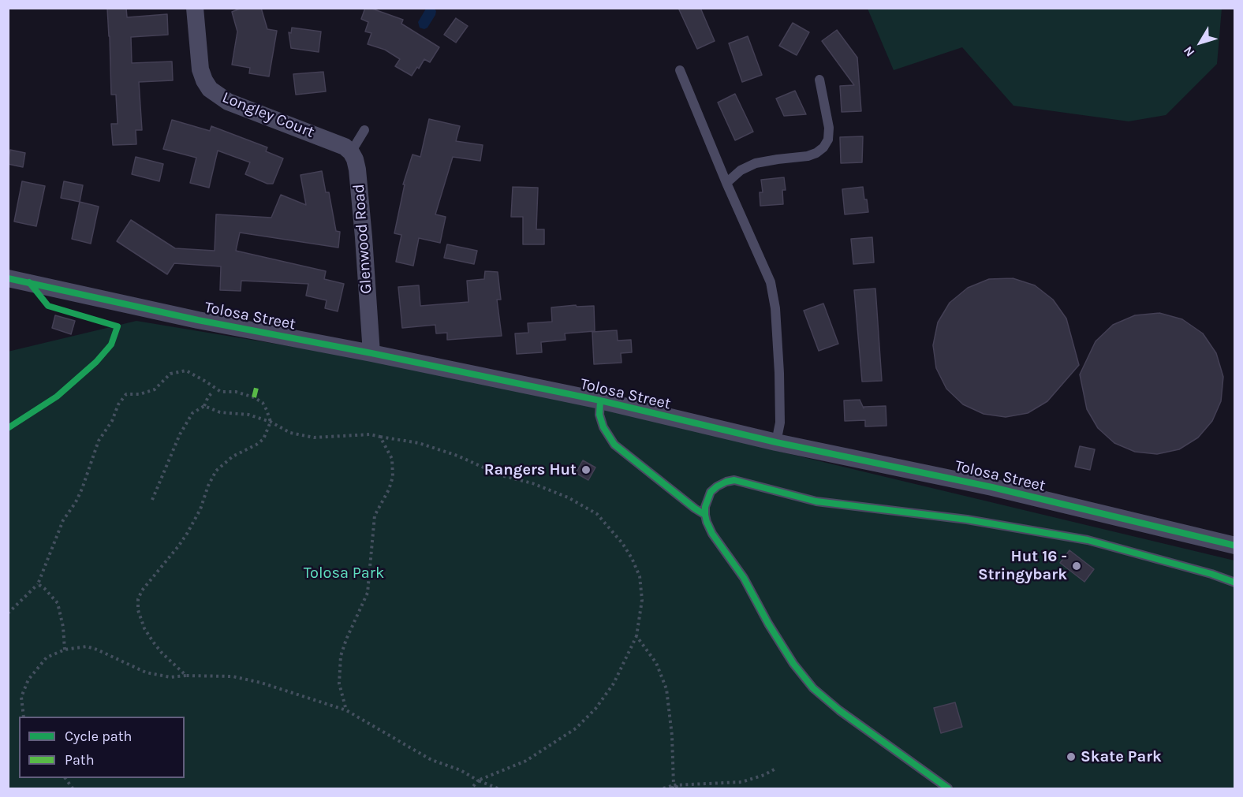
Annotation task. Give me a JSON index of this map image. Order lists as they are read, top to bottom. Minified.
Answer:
{"streets":{"street":["Longley Court","Glenwood Road","Tolosa Street"]},"crossings":[["Longley Court","Glenwood Road"],["Glenwood Road","Tolosa Street"]],"parks":["Tolosa Park"],"places":["Rangers Hut","Hut 16 - Stringybark","Skate Park"],"legend":["Cycle path","Path"],"north":"bottom left"}
